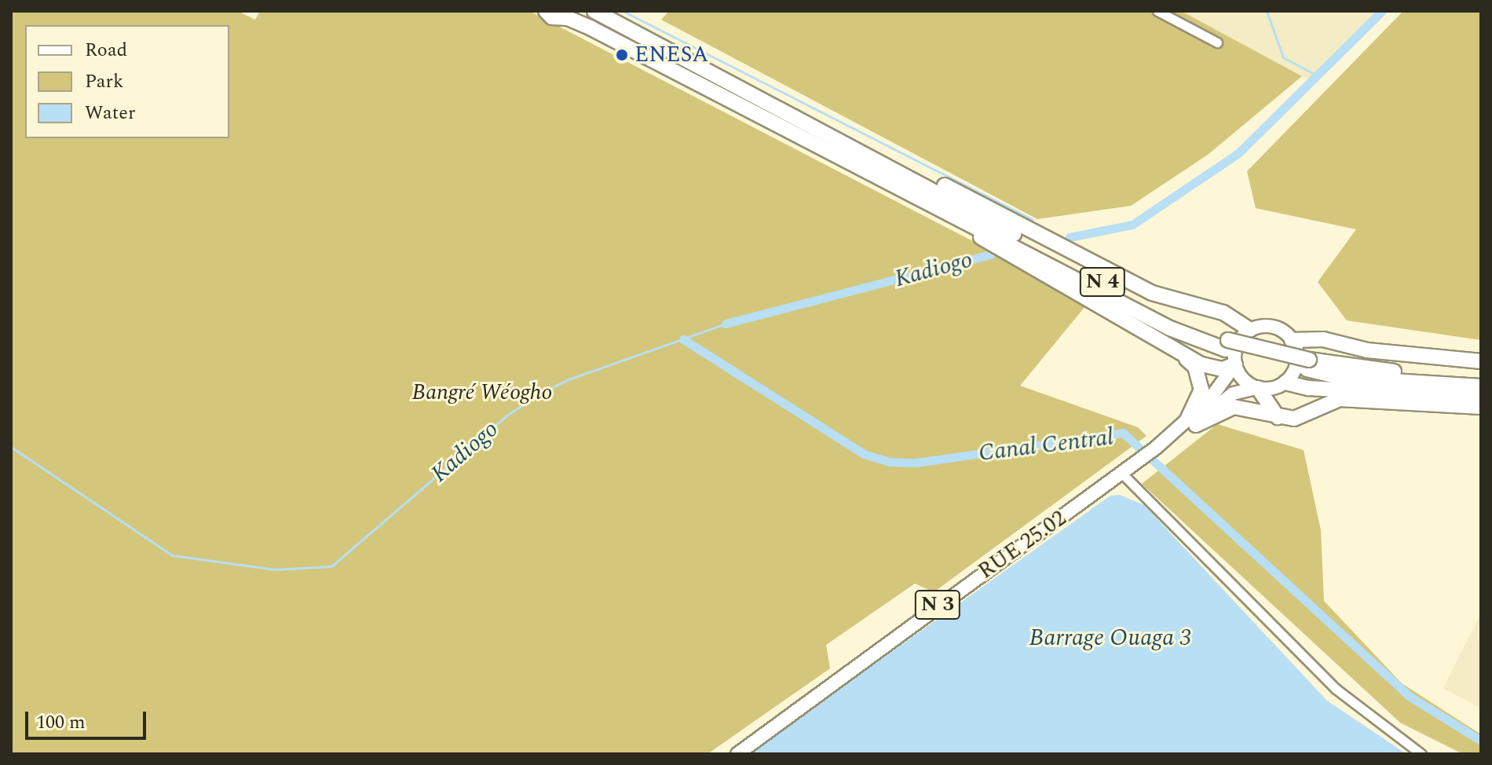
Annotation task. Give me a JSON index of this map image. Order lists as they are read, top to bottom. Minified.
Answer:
{"streets":{"highway":["N 4"],"main road":["RUE 25.02","N 3"]},"crossings":[["RUE 25.02","N 3"]],"water":["Kadiogo","Canal Central","Barrage Ouaga 3"],"parks":["Bangré Wéogho"],"places":["ENESA"],"legend":["Road","Park","Water"],"scale_bar":"100 m"}
